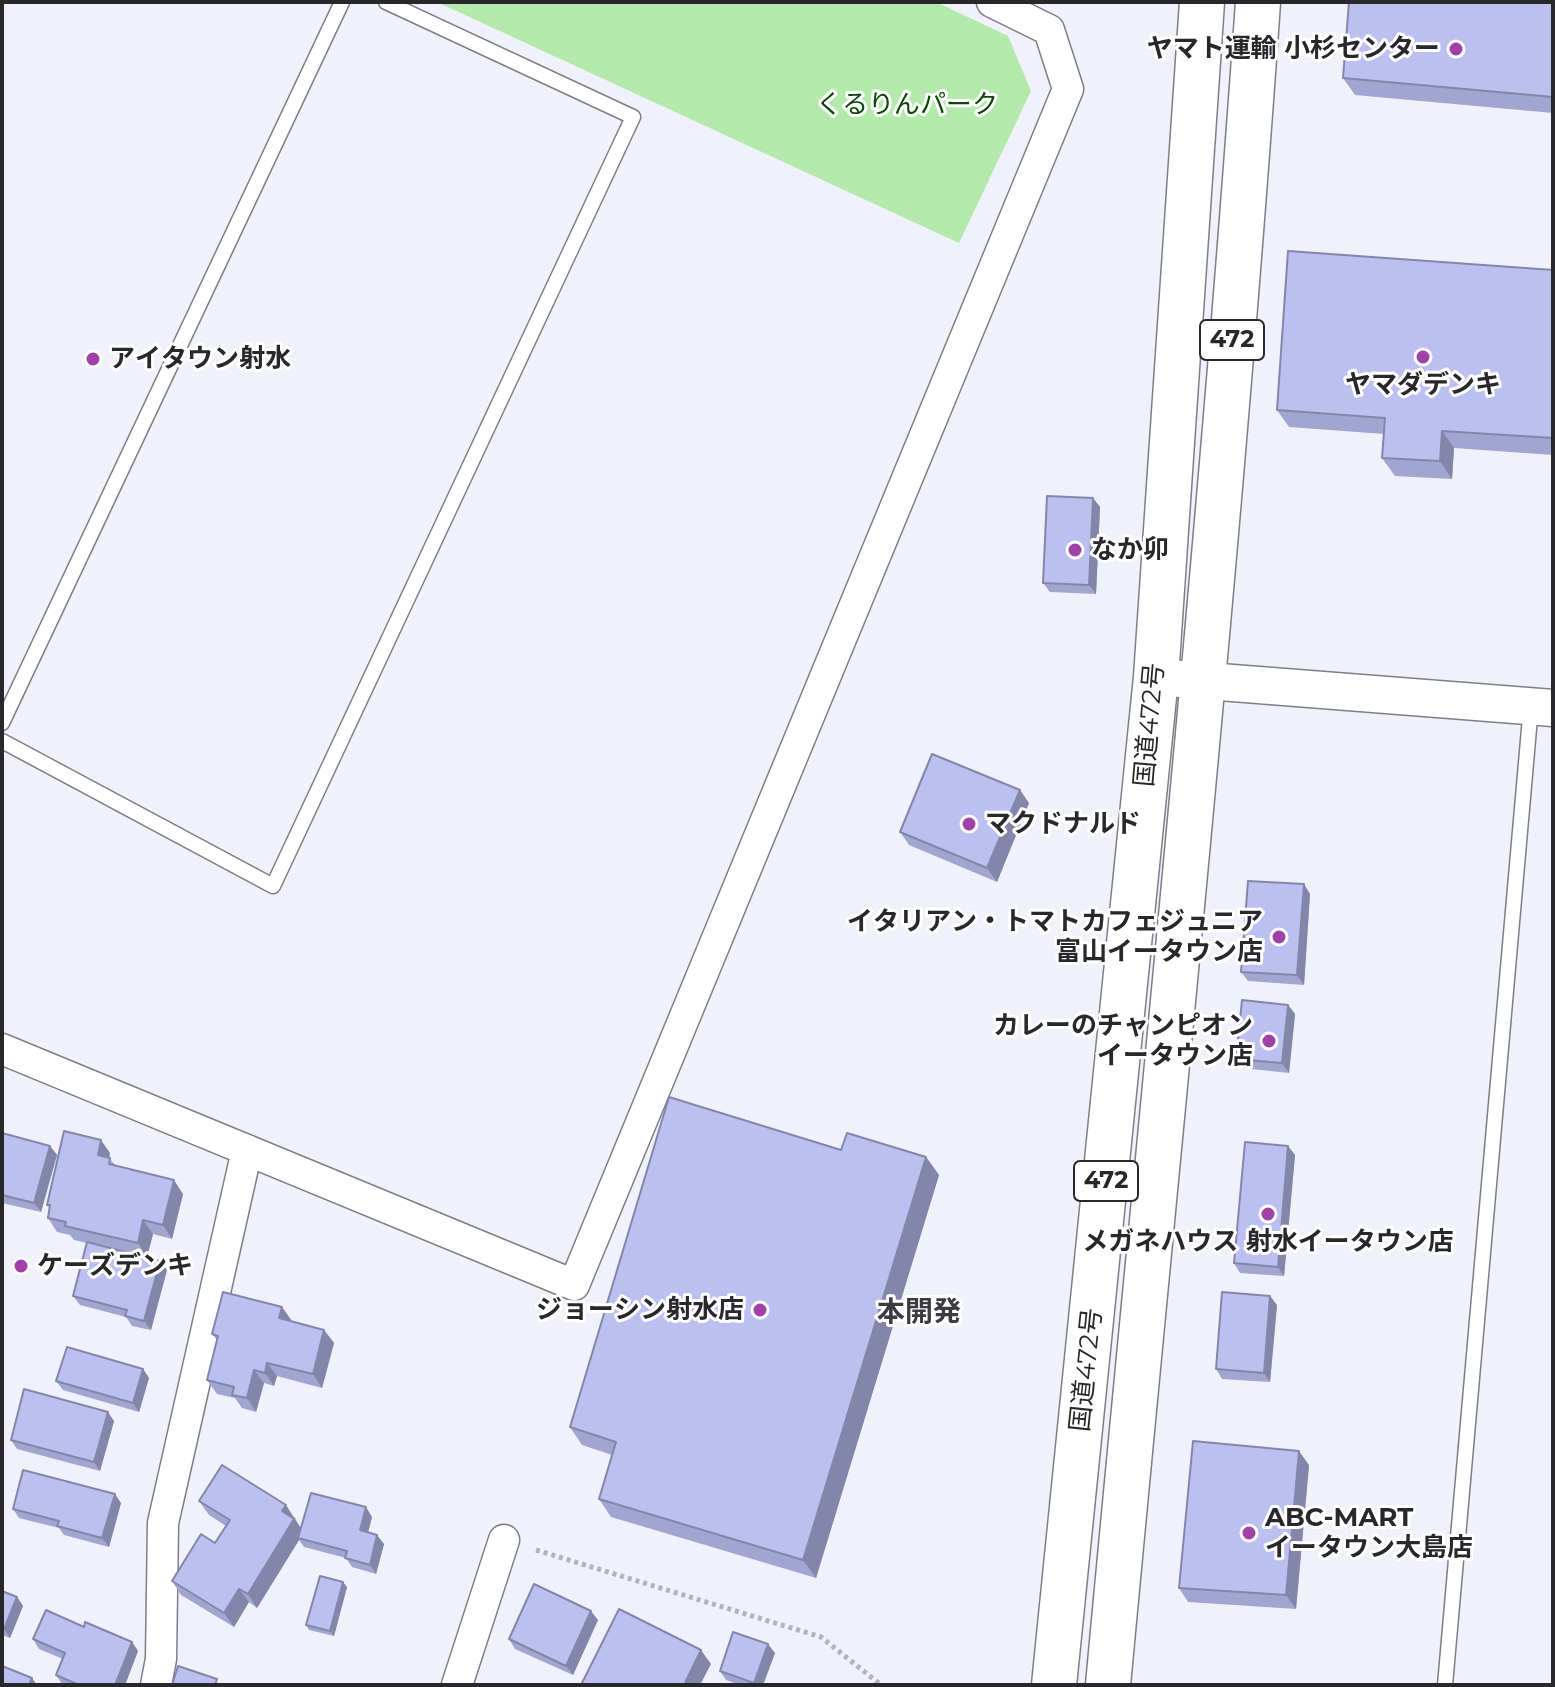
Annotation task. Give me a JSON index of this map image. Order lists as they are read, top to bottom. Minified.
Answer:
{"streets":{"highway":["472","国道472号"]},"districts":["本開発"],"parks":["くるりんパーク"],"places":["ヤマト運輸 小杉センター","ヤマダデンキ","アイタウン射水","なか卯","マクドナルド","イタリアン・トマトカフェジュニア 富山イータウン店","カレーのチャンピオン イータウン店","メガネハウス 射水イータウン店","ケーズデンキ","ジョーシン射水店","ABC-MART イータウン大島店"]}
